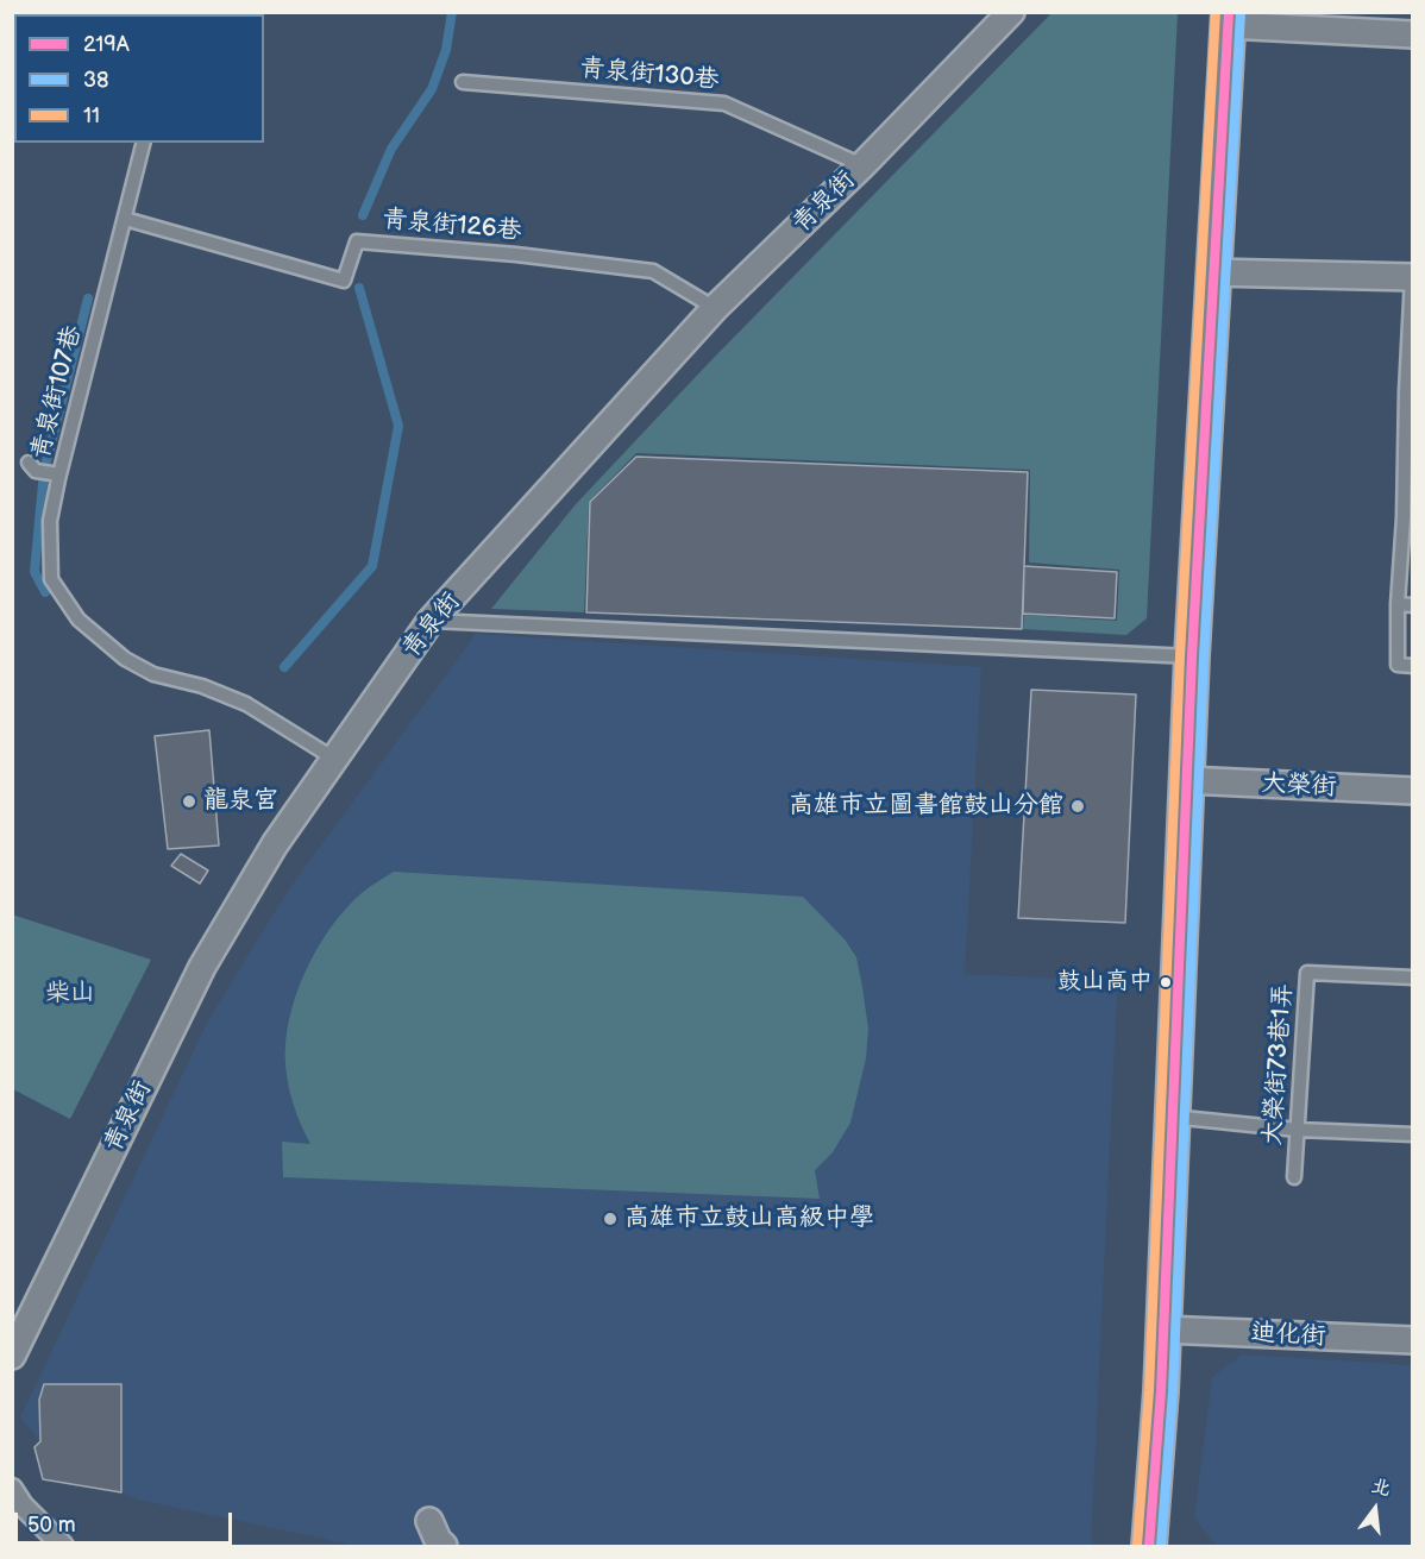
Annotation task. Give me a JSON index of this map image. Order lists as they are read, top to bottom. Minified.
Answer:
{"streets":{"street":["青泉街","大榮街","迪化街"],"lane":["青泉街130巷","青泉街126巷","青泉街107巷","大榮街73巷1弄"]},"crossings":[["青泉街130巷","青泉街"],["青泉街","青泉街126巷"],["青泉街","青泉街107巷"],["青泉街126巷","青泉街107巷"]],"parks":["柴山"],"places":["龍泉宮","高雄市立圖書館鼓山分館","鼓山高中","高雄市立鼓山高級中學"],"lines":["transit line 219A","transit line 11","transit line 38"],"legend":["219A","38","11"],"scale_bar":"50 m","north":"top"}
